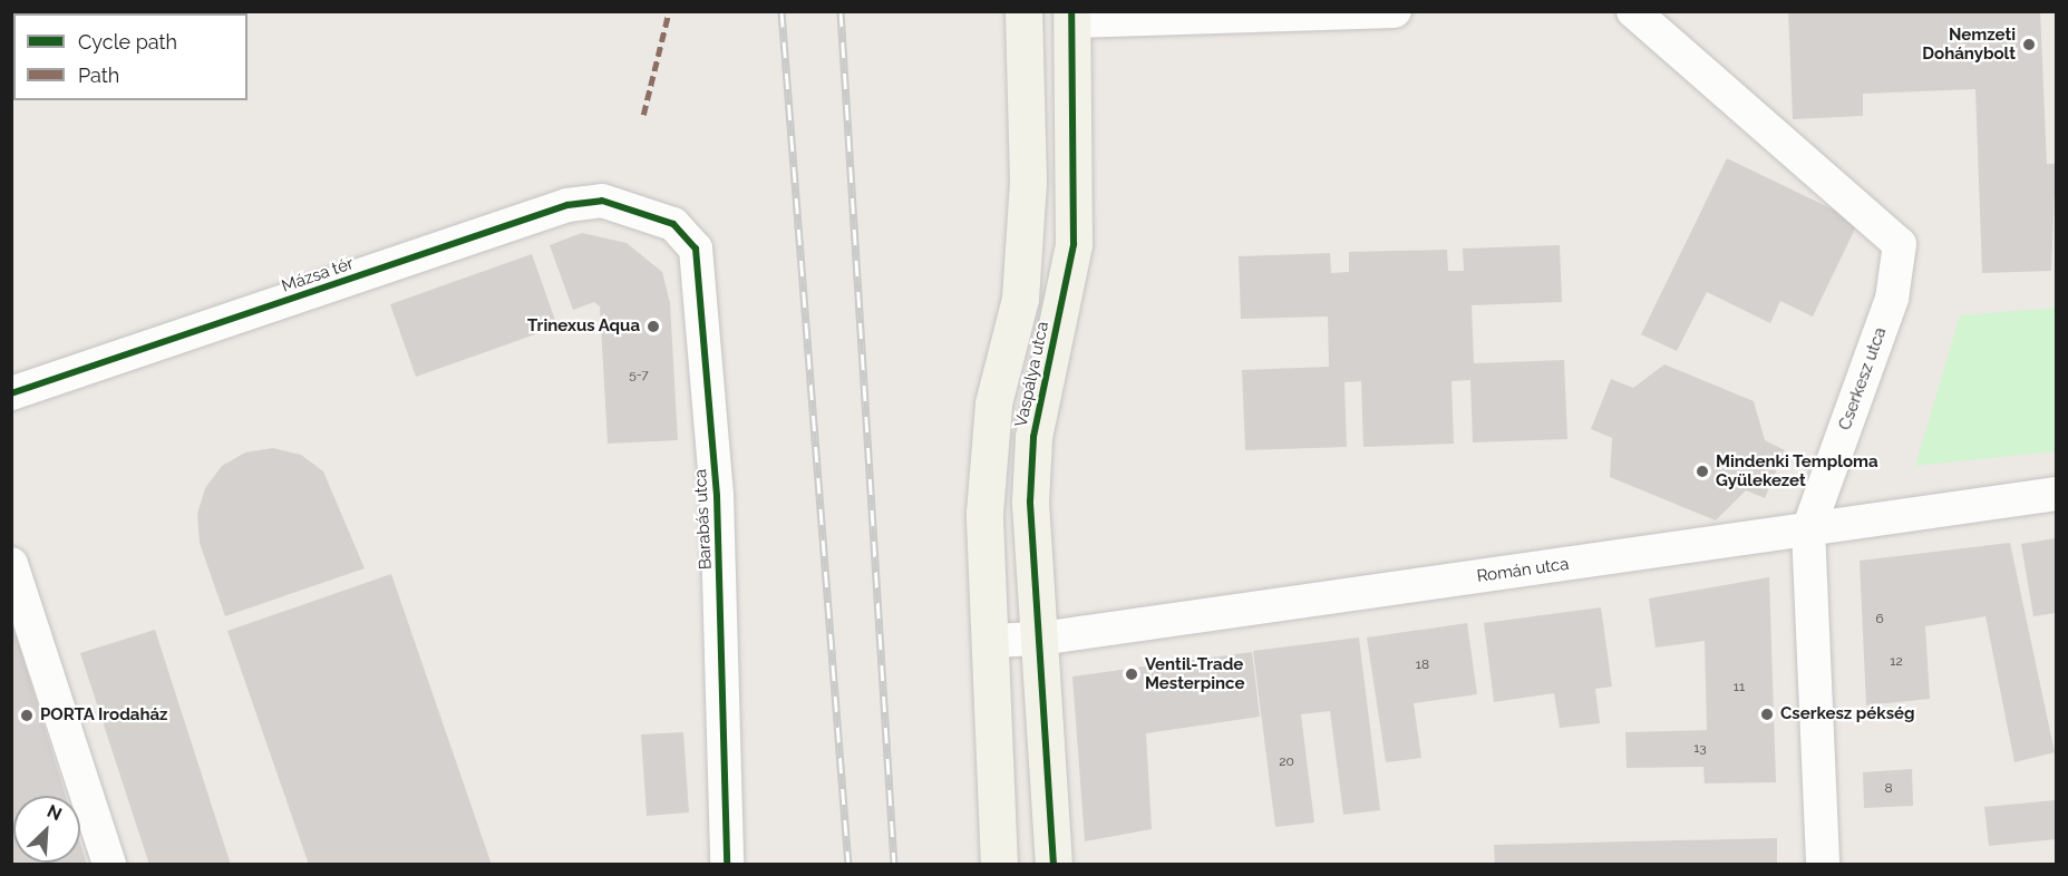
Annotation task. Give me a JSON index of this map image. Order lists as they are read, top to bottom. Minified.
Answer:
{"streets":{"main road":["Vaspálya utca"],"street":["Mázsa tér","Cserkesz utca","Barabás utca","Román utca"]},"crossings":[["Mázsa tér","Barabás utca"],["Vaspálya utca","Román utca"],["Cserkesz utca","Román utca"]],"places":["Nemzeti Dohánybolt","Trinexus Aqua","Mindenki Temploma Gyülekezet","Ventil-Trade Mesterpince","Cserkesz pékség","PORTA Irodaház"],"house_numbers":["5-7","6","12","18","11","13","20","8"],"legend":["Cycle path","Path"],"north":"top right"}
